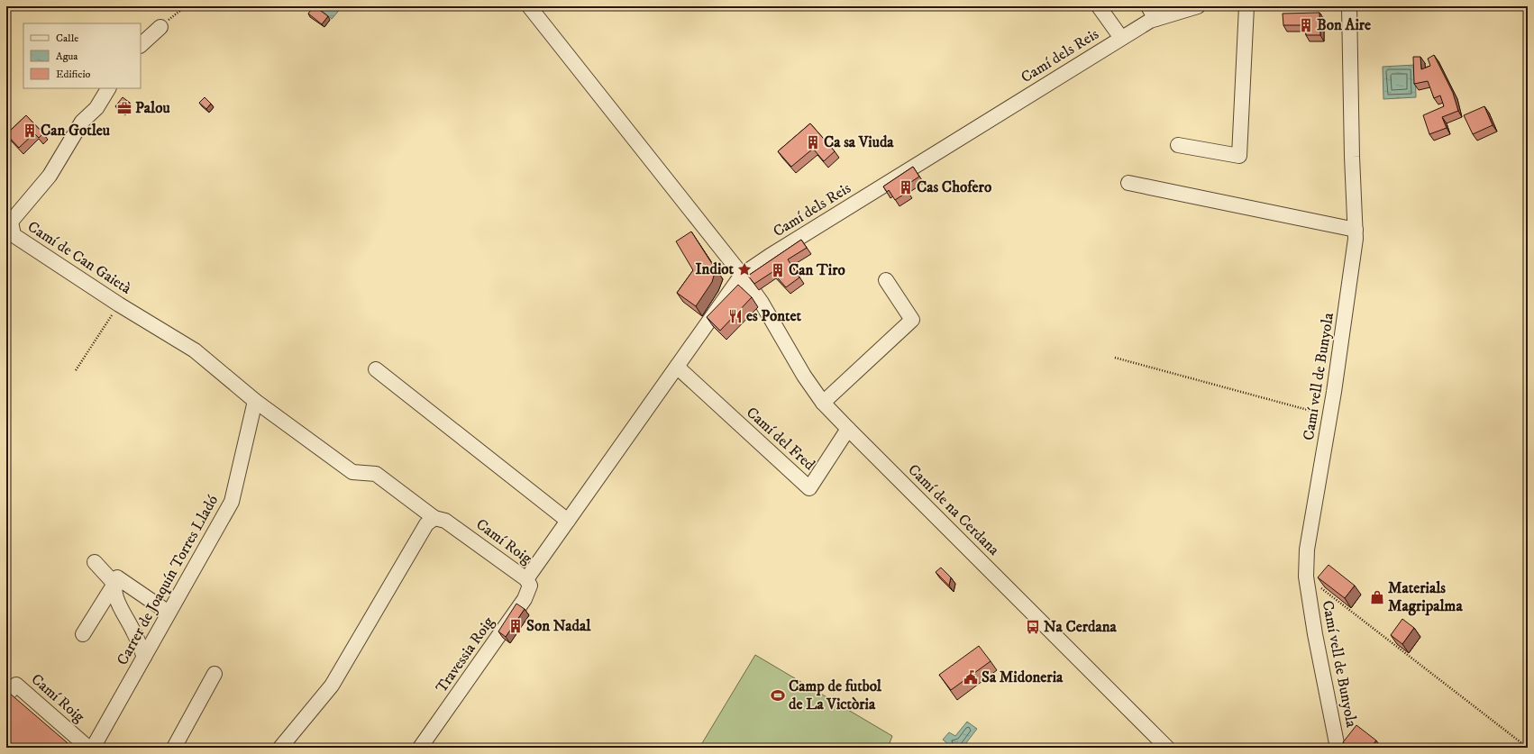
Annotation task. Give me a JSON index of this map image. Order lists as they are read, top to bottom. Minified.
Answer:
{"streets":{"street":["Camí dels Reis","Camí de Can Gaietà","Camí vell de Bunyola","Camí del Fred","Camí de na Cerdana","Camí Roig","Carrer de Joaquín Torres Lladó","Travessia Roig"]},"crossings":[["Camí dels Reis","Camí de na Cerdana"],["Camí dels Reis","Camí Roig"],["Camí de Can Gaietà","Camí Roig"],["Camí de Can Gaietà","Carrer de Joaquín Torres Lladó"],["Camí del Fred","Camí de na Cerdana"],["Camí del Fred","Camí Roig"],["Camí de na Cerdana","Camí Roig"],["Camí Roig","Travessia Roig"]],"places":{"building":["Bon Aire","Can Gotleu","Ca sa Viuda","Cas Chofero","Can Tiro","Son Nadal"],"office":["Palou"],"place":["Indiot"],"restaurant":["es Pontet"],"shop":["Materials Magripalma"],"bus stop":["Na Cerdana"],"public building":["Sa Midoneria"],"sports":["Camp de futbol de La Victòria"]},"legend":["Calle","Agua","Edificio"]}
